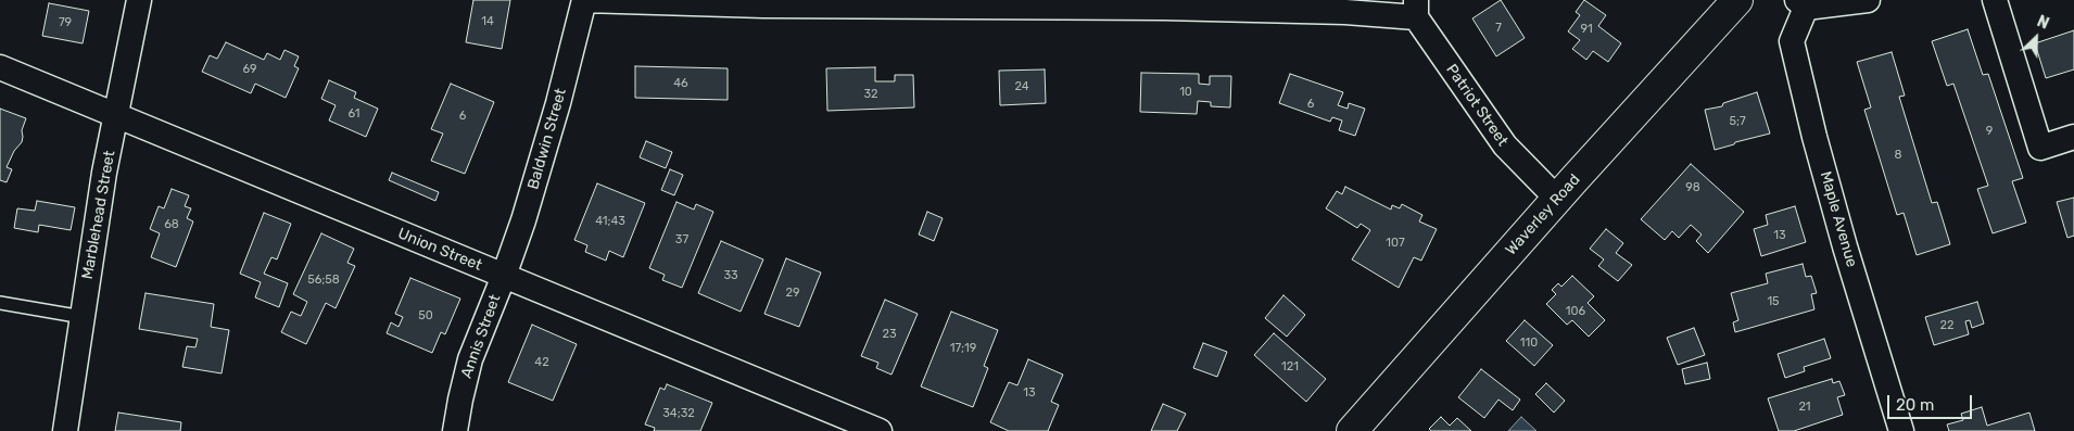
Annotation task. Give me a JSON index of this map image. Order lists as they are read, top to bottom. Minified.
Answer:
{"streets":{"street":["Patriot Street","Baldwin Street","Marblehead Street","Waverley Road","Maple Avenue","Union Street","Annis Street"]},"crossings":[["Patriot Street","Waverley Road"],["Baldwin Street","Union Street"],["Baldwin Street","Annis Street"],["Marblehead Street","Union Street"],["Union Street","Annis Street"]],"house_numbers":["14","79","7","91","69","46","24","10","32","6","61","6","5;7","9","8","98","41;43","68","13","37","107","33","56;58","29","15","106","50","22","23","110","17;19","42","121","13","21","34;32"],"scale_bar":"20 m","north":"top right"}
